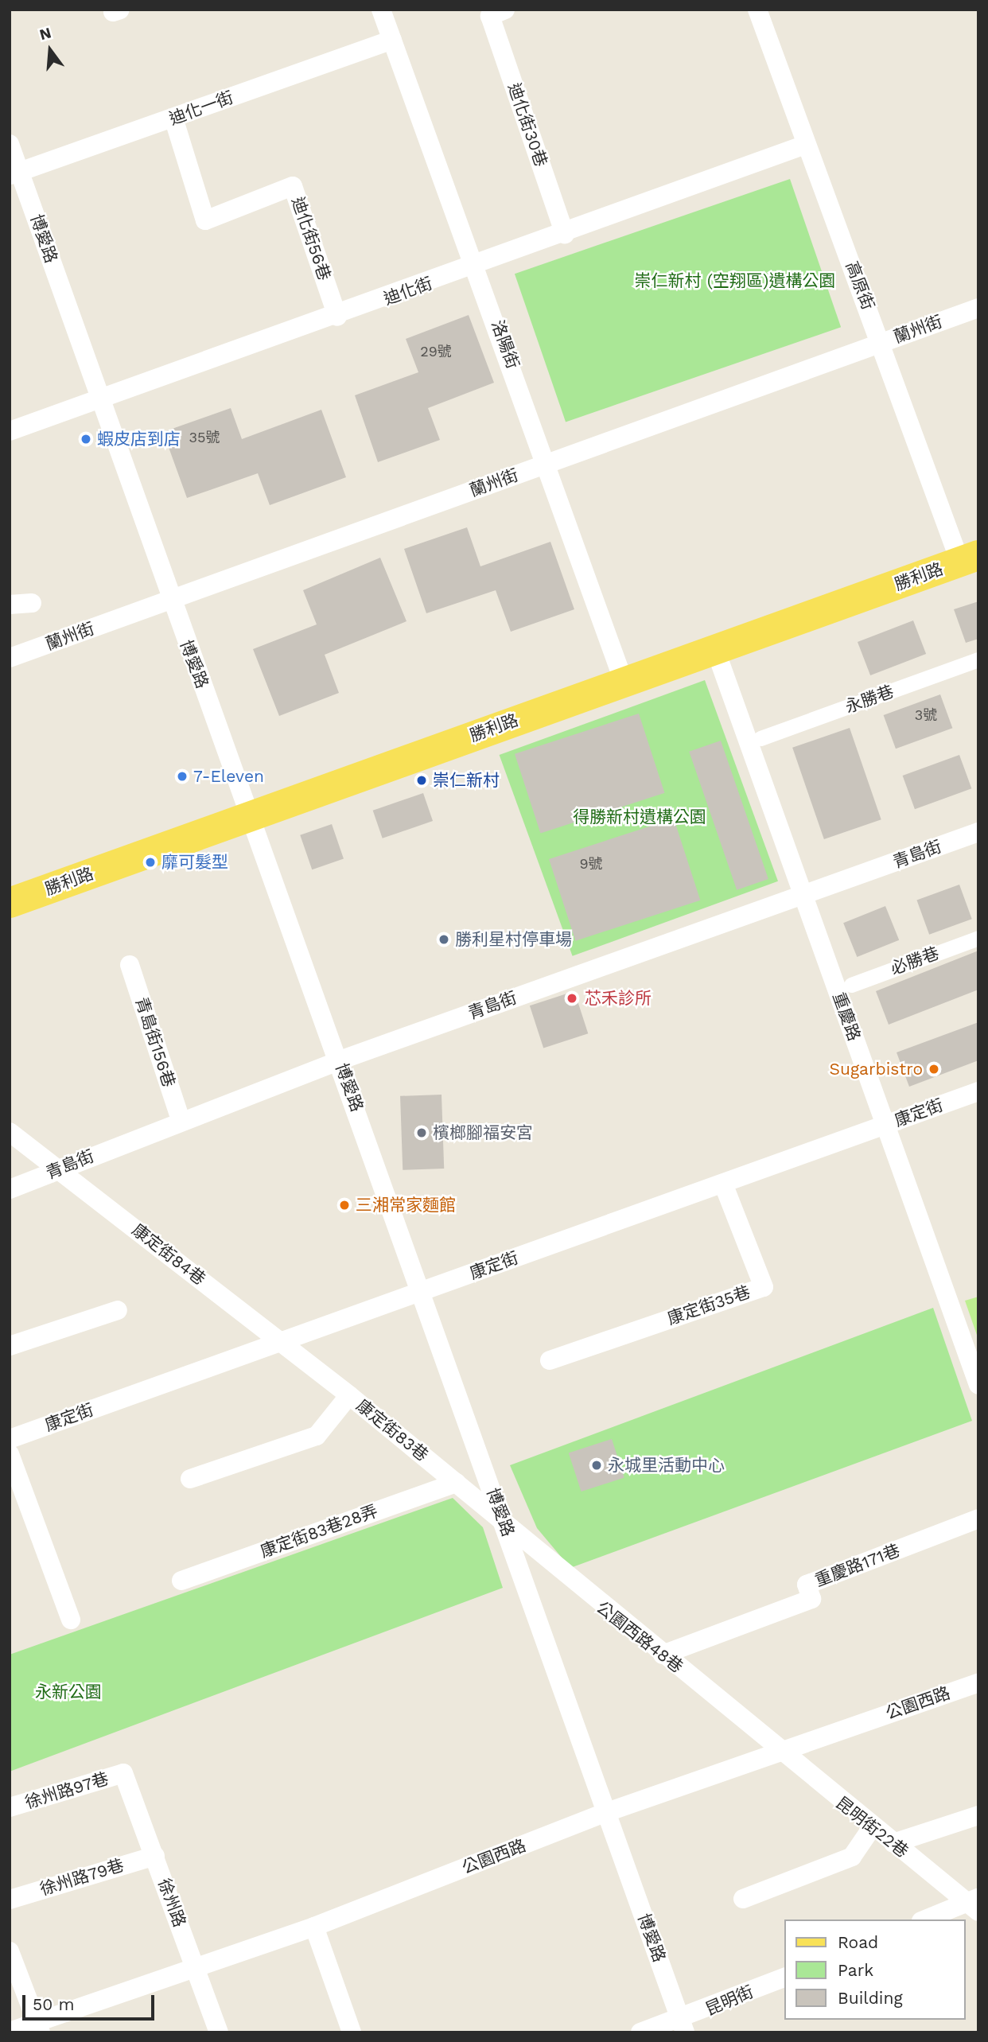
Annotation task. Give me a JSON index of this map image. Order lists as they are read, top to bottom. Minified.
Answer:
{"streets":{"main road":["勝利路"],"street":["迪化一街","迪化街30巷","博愛路","迪化街56巷","高原街","迪化街","蘭州街","洛陽街","永勝巷","青島街","必勝巷","重慶路","青島街156巷","康定街","康定街84巷","康定街35巷","康定街83巷","康定街83巷28弄","重慶路171巷","公園西路48巷","公園西路","徐州路97巷","昆明街22巷","徐州路79巷","徐州路","昆明街"]},"crossings":[["迪化一街","博愛路"],["迪化一街","迪化街56巷"],["迪化一街","洛陽街"],["迪化街30巷","迪化街"],["博愛路","迪化街"],["博愛路","蘭州街"],["博愛路","勝利路"],["博愛路","青島街"],["博愛路","康定街"],["博愛路","康定街83巷"],["博愛路","公園西路48巷"],["博愛路","公園西路"],["博愛路","昆明街"],["迪化街56巷","迪化街"],["高原街","迪化街"],["高原街","蘭州街"],["高原街","勝利路"],["迪化街","洛陽街"],["蘭州街","洛陽街"],["洛陽街","勝利路"],["勝利路","重慶路"],["青島街","重慶路"],["青島街","青島街156巷"],["青島街","康定街84巷"],["重慶路","康定街"],["康定街","康定街84巷"],["康定街","康定街35巷"],["康定街","康定街83巷"],["康定街84巷","康定街83巷"],["康定街83巷","康定街83巷28弄"],["康定街83巷","公園西路48巷"],["重慶路171巷","公園西路48巷"],["公園西路48巷","公園西路"],["公園西路48巷","昆明街22巷"],["公園西路","昆明街22巷"],["公園西路","徐州路"],["徐州路97巷","徐州路"],["徐州路79巷","徐州路"]],"parks":["崇仁新村 (空翔區)遺構公園","得勝新村遺構公園","永新公園"],"places":["蝦皮店到店","7-Eleven","崇仁新村","靡可髮型","勝利星村停車場","芯禾診所","Sugarbistro","檳榔腳福安宮","三湘常家麵館","永城里活動中心"],"house_numbers":["29號","35號","3號","9號"],"legend":["Road","Park","Building"],"scale_bar":"50 m","north":"top"}
